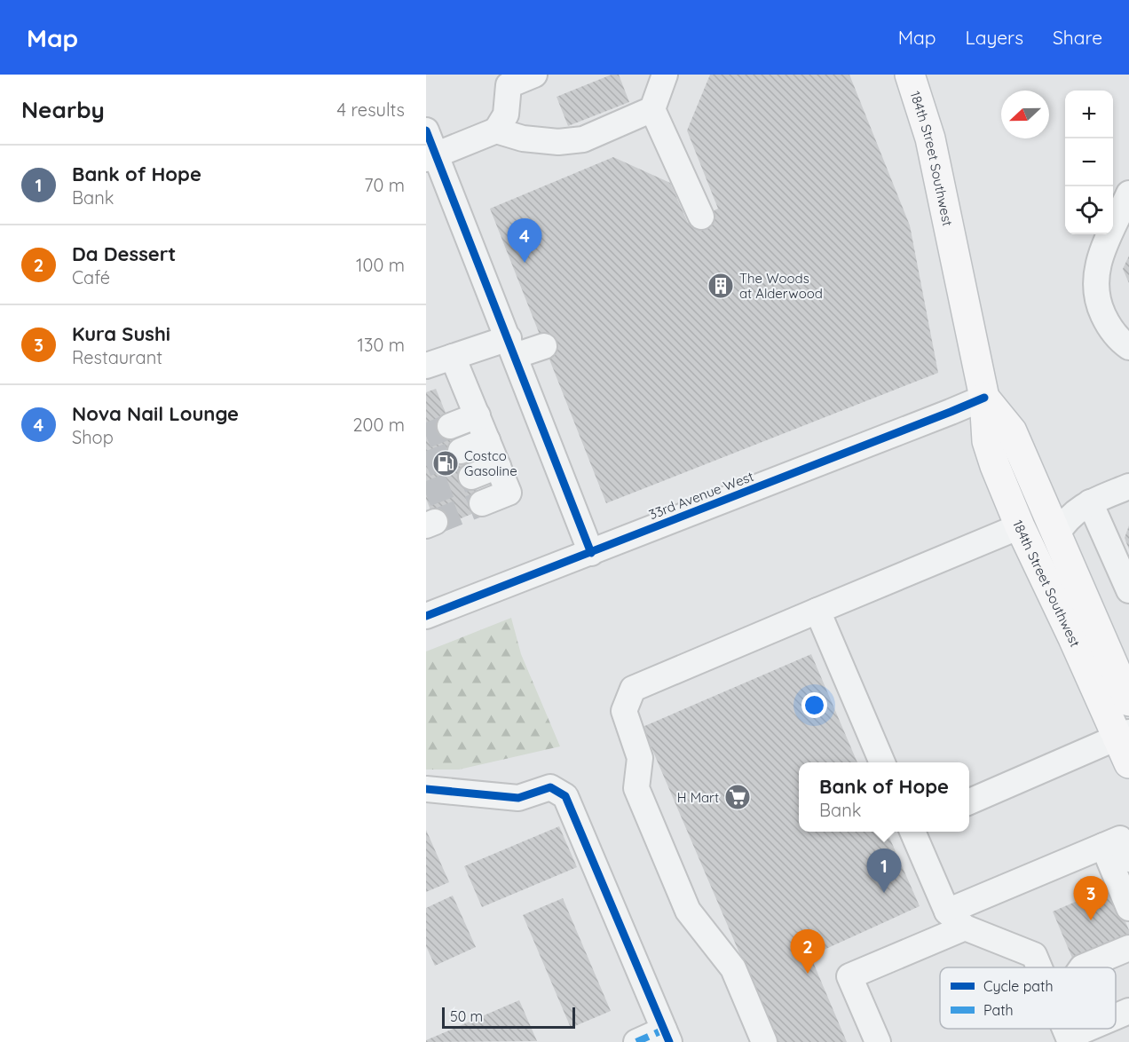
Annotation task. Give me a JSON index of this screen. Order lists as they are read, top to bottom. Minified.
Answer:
{"streets":{"main road":["184th Street Southwest"],"street":["33rd Avenue West"]},"crossings":[["184th Street Southwest","33rd Avenue West"]],"places":{"building":["The Woods at Alderwood"],"fuel station":["Costco Gasoline"],"supermarket":["H Mart"]},"legend":["Cycle path","Path"],"scale_bar":"50 m","north":"left","page":{"header":"Map","nav":["Map","Layers","Share"],"heading":["Nearby","4 results"],"map_buttons":["+","−"],"list":[{"mark":"1","name":"Bank of Hope","note":"Bank","value":"70 m"},{"mark":"2","name":"Da Dessert","note":"Café","value":"100 m"},{"mark":"3","name":"Kura Sushi","note":"Restaurant","value":"130 m"},{"mark":"4","name":"Nova Nail Lounge","note":"Shop","value":"200 m"}],"pins":["4","1","3","2"],"popup":["Bank of Hope","Bank"],"scale":"50 m"}}
